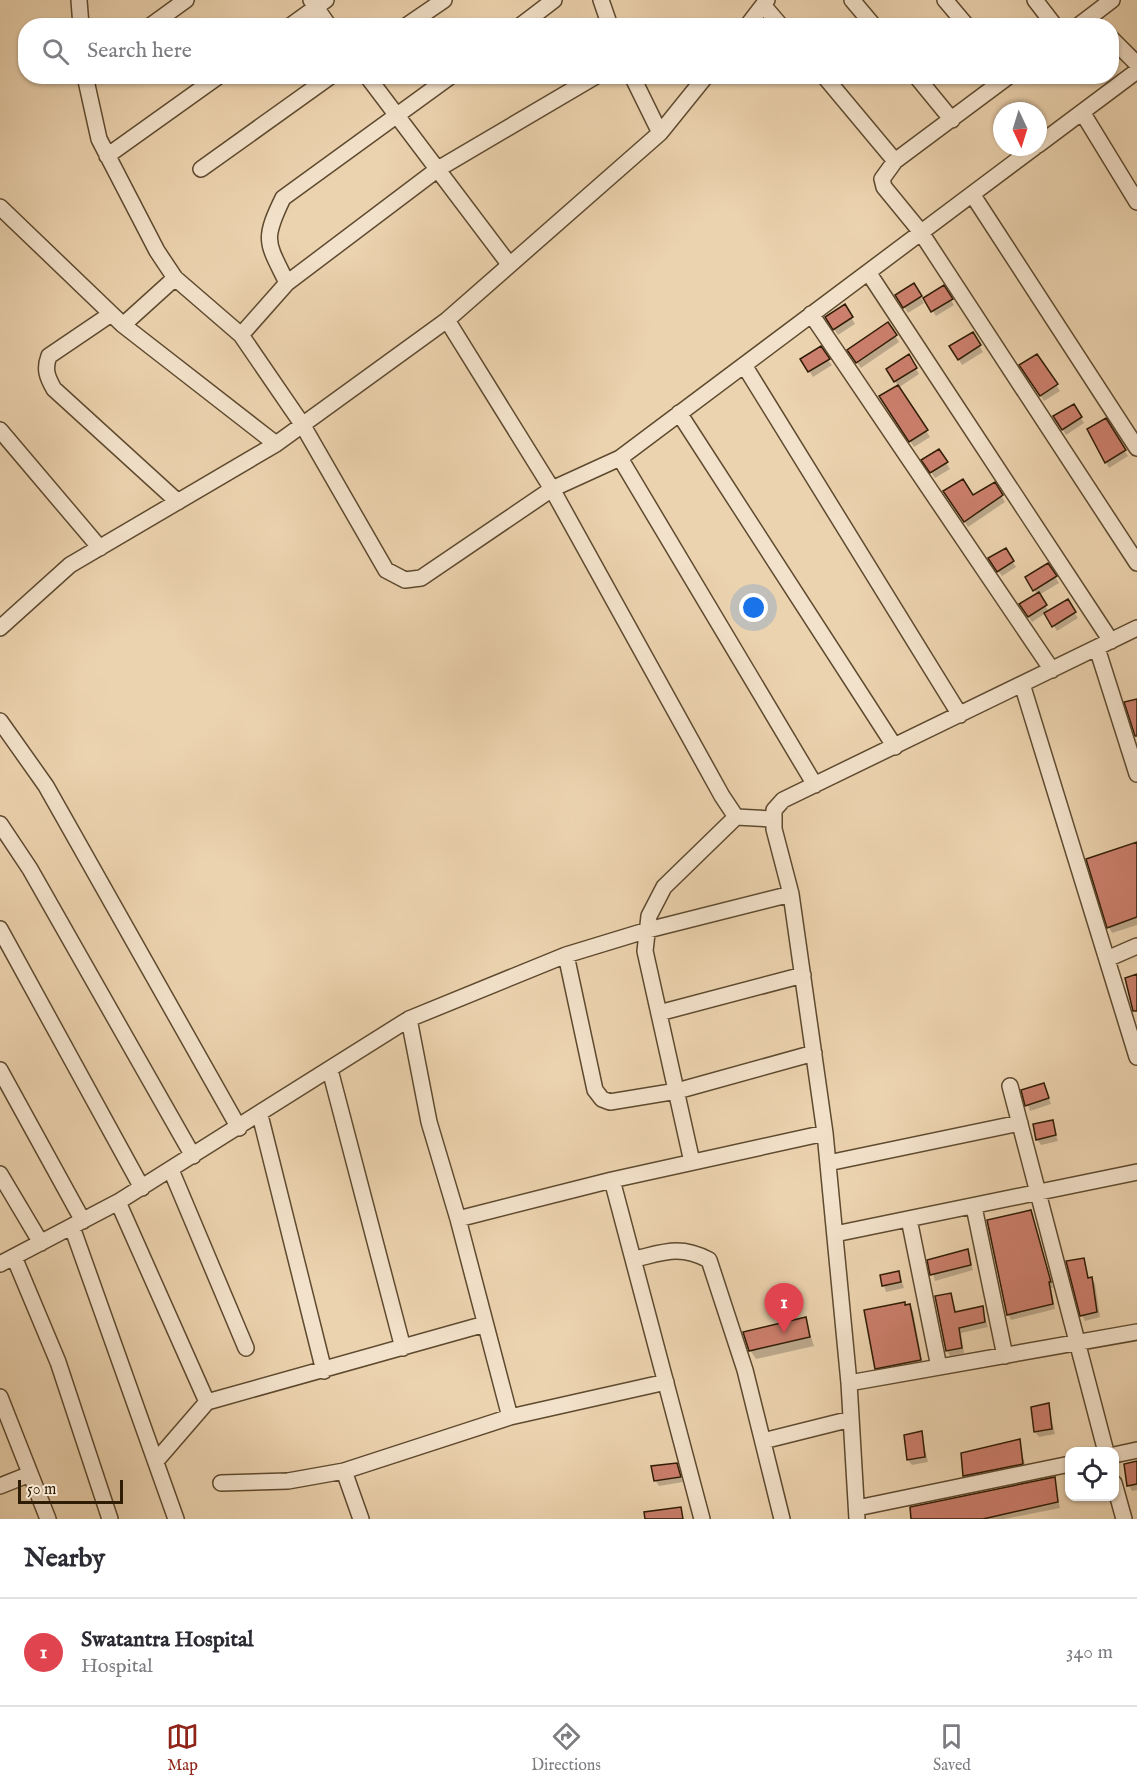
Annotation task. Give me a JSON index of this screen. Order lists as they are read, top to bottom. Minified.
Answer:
{"scale_bar":"50 m","north":"bottom","page":{"search":"Search here","pins":"1","scale":"50 m","heading":"Nearby","list":[{"mark":"1","name":"Swatantra Hospital","note":"Hospital","value":"340 m"}],"nav":["Map","Directions","Saved"]}}
